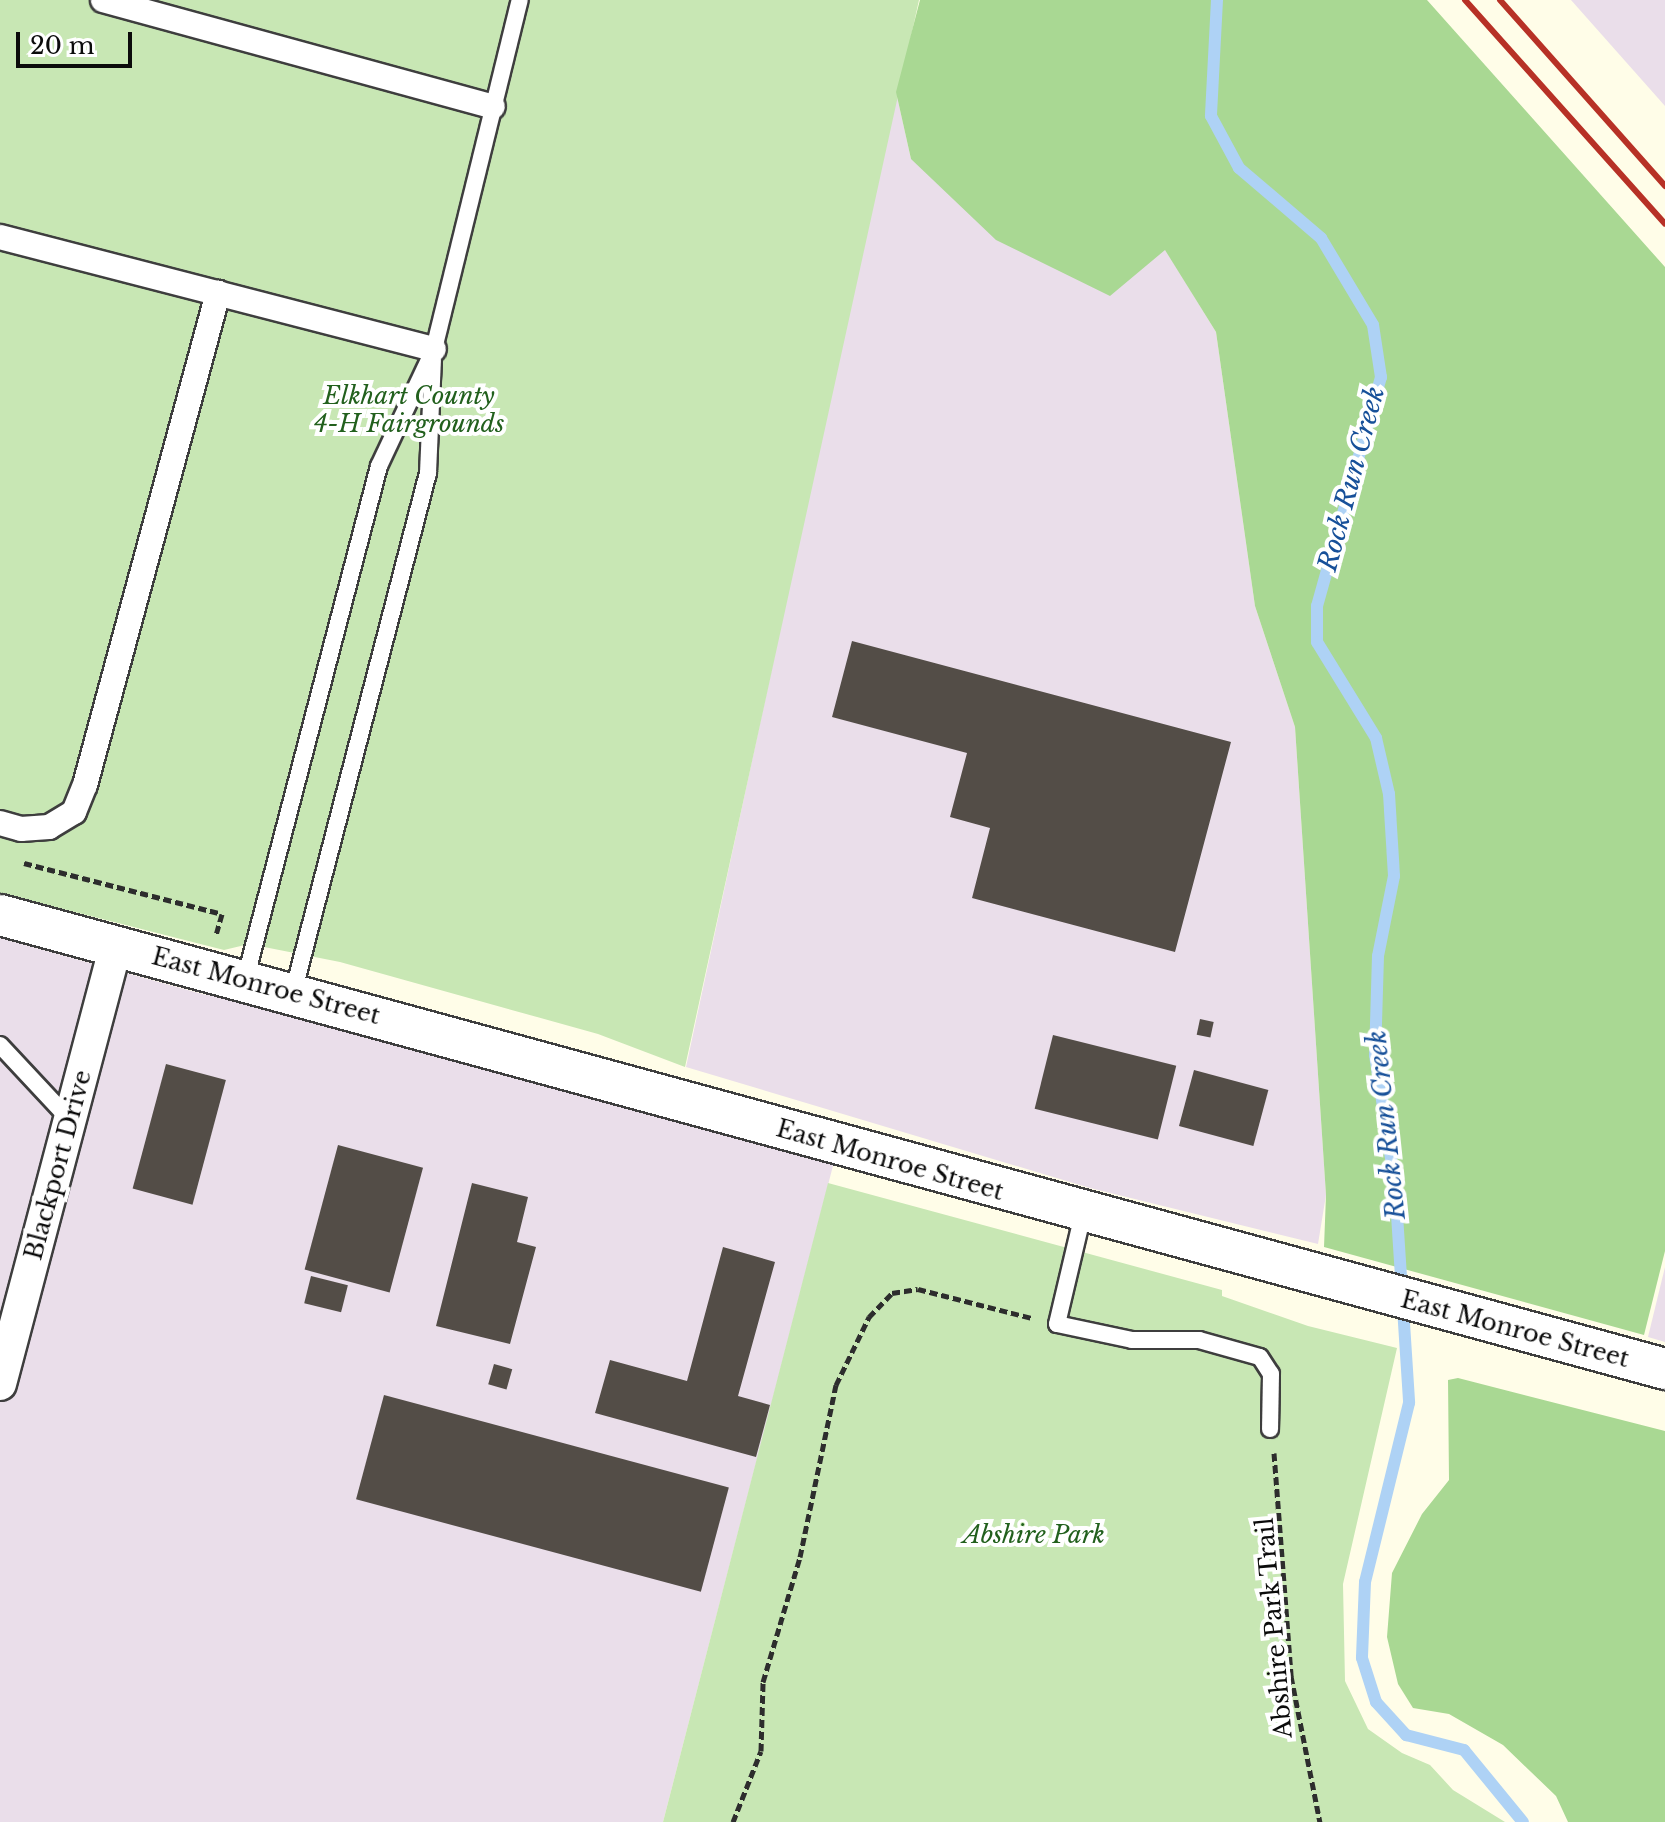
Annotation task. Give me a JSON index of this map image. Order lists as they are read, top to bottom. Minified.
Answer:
{"streets":{"street":["East Monroe Street","Blackport Drive"],"path":["Abshire Park Trail"]},"crossings":[["East Monroe Street","Blackport Drive"]],"water":["Rock Run Creek"],"parks":["Elkhart County 4-H Fairgrounds","Abshire Park"],"scale_bar":"20 m"}
